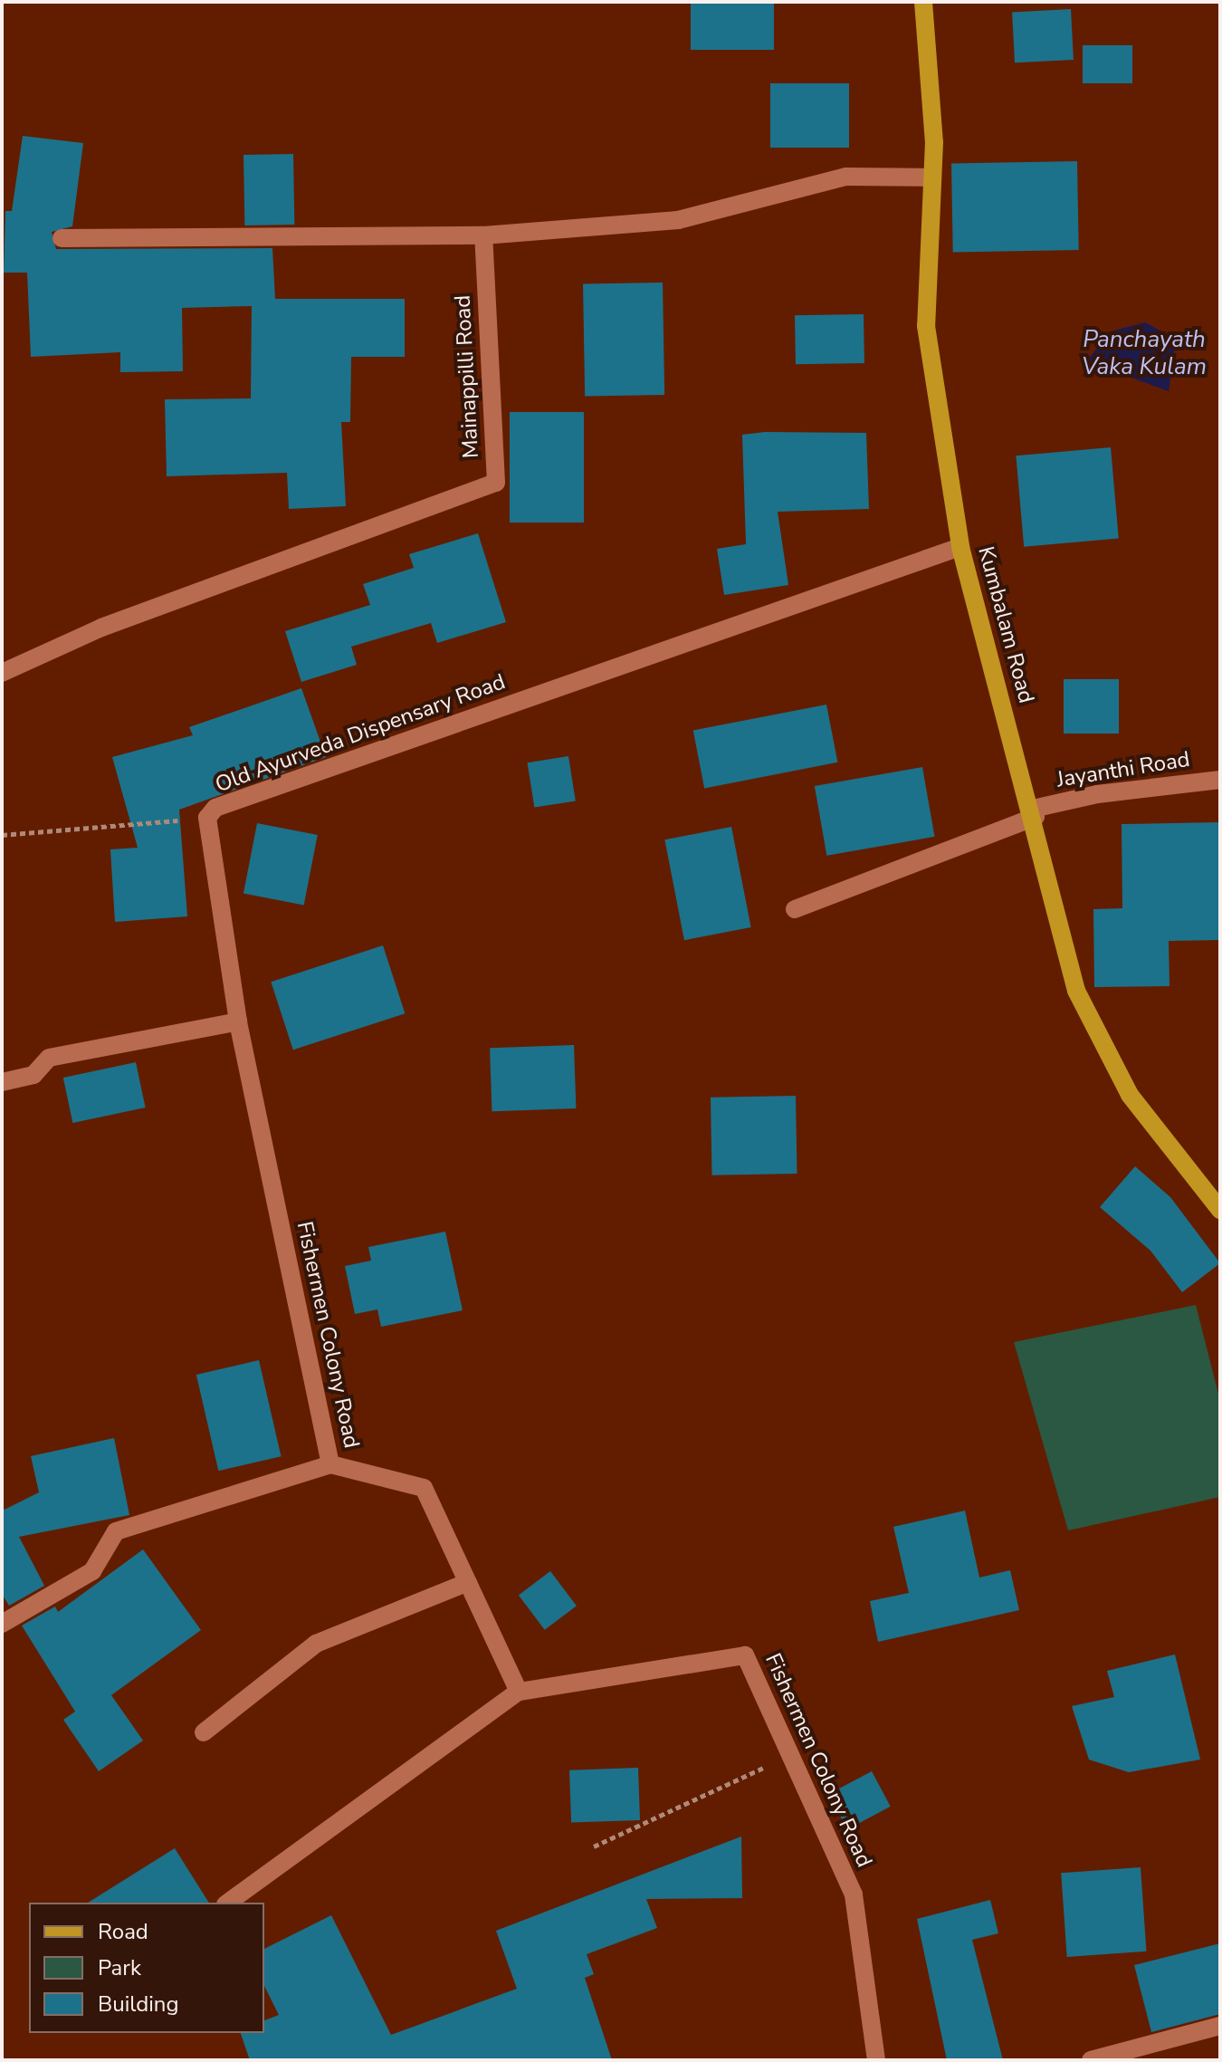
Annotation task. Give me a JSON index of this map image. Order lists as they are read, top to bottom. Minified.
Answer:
{"streets":{"main road":["Kumbalam Road"],"street":["Mainappilli Road","Old Ayurveda Dispensary Road","Jayanthi Road","Fishermen Colony Road"]},"crossings":[["Kumbalam Road","Old Ayurveda Dispensary Road"],["Kumbalam Road","Jayanthi Road"],["Old Ayurveda Dispensary Road","Fishermen Colony Road"]],"water":["Panchayath Vaka Kulam"],"legend":["Road","Park","Building"]}
